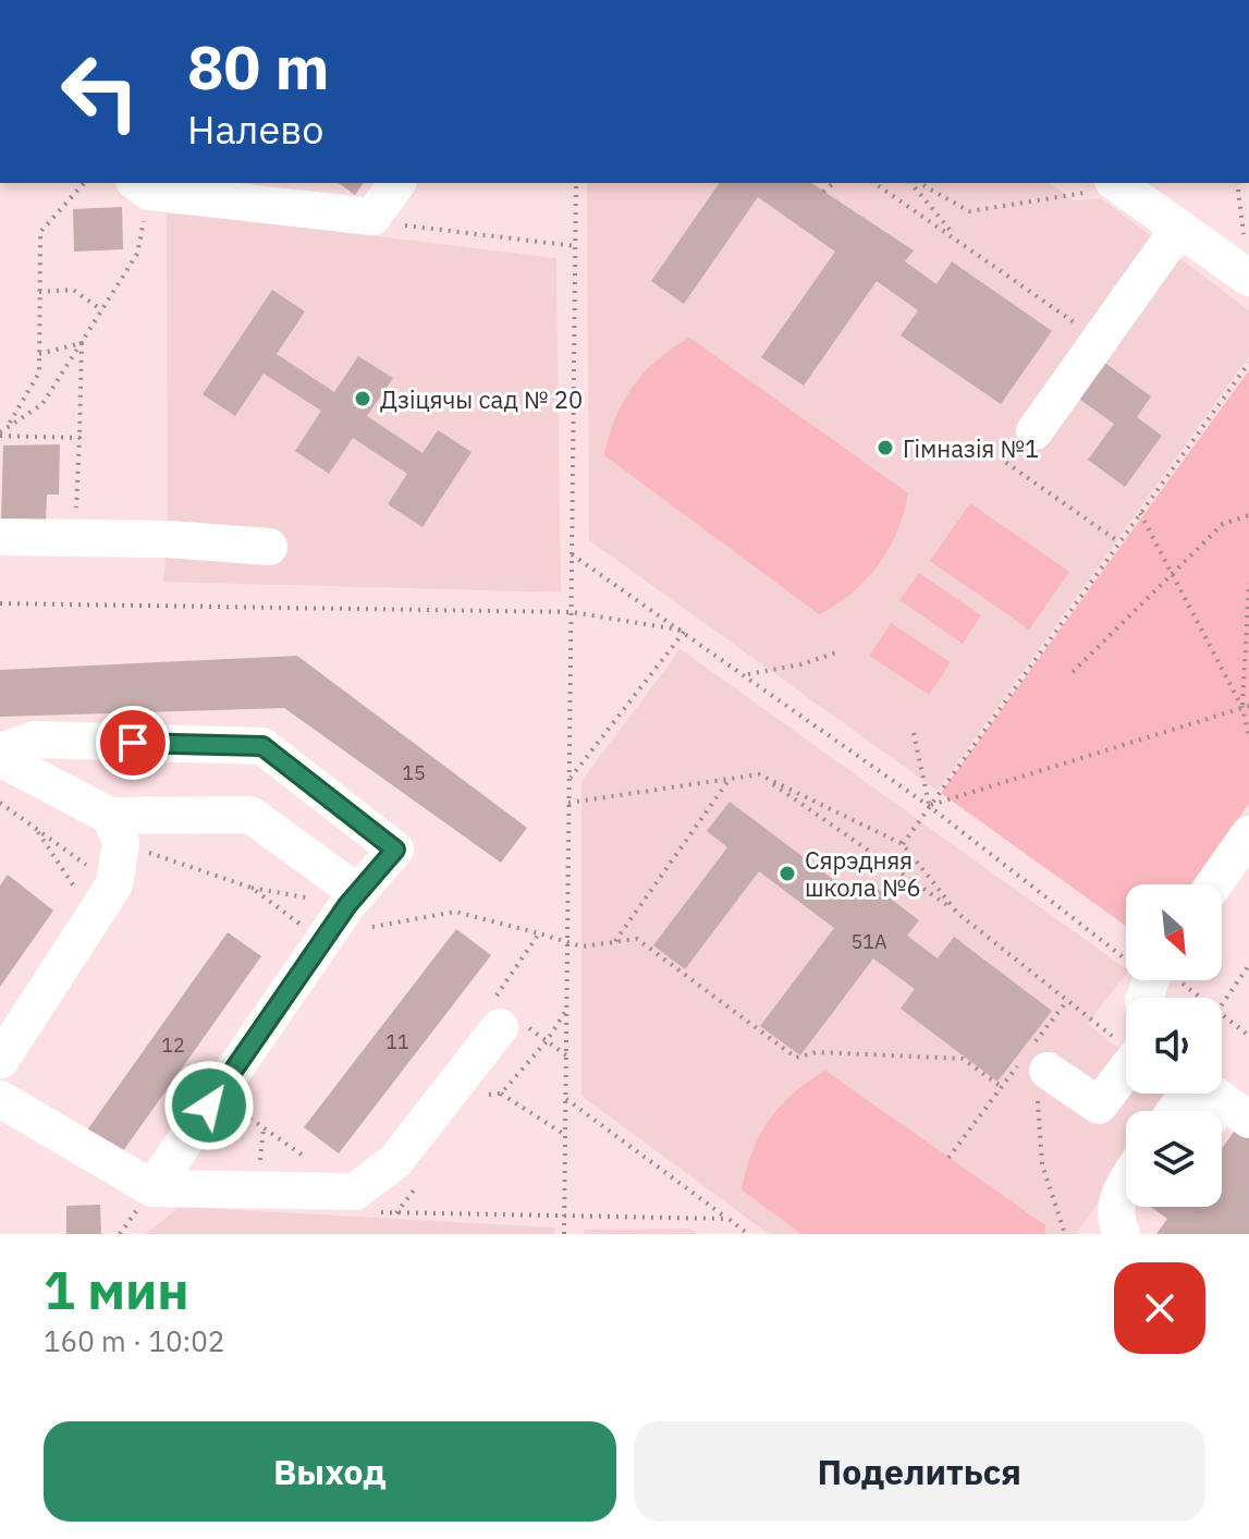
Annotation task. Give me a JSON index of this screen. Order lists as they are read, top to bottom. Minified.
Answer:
{"places":["Дзіцячы сад № 20","Гімназія №1","Сярэдняя школа №6"],"house_numbers":["15","51А","11","12"],"north":"bottom right","page":{"turn":["80 m","Налево"],"heading":["1 мин","160 m · 10:02"],"buttons":["Выход","Поделиться"]}}
